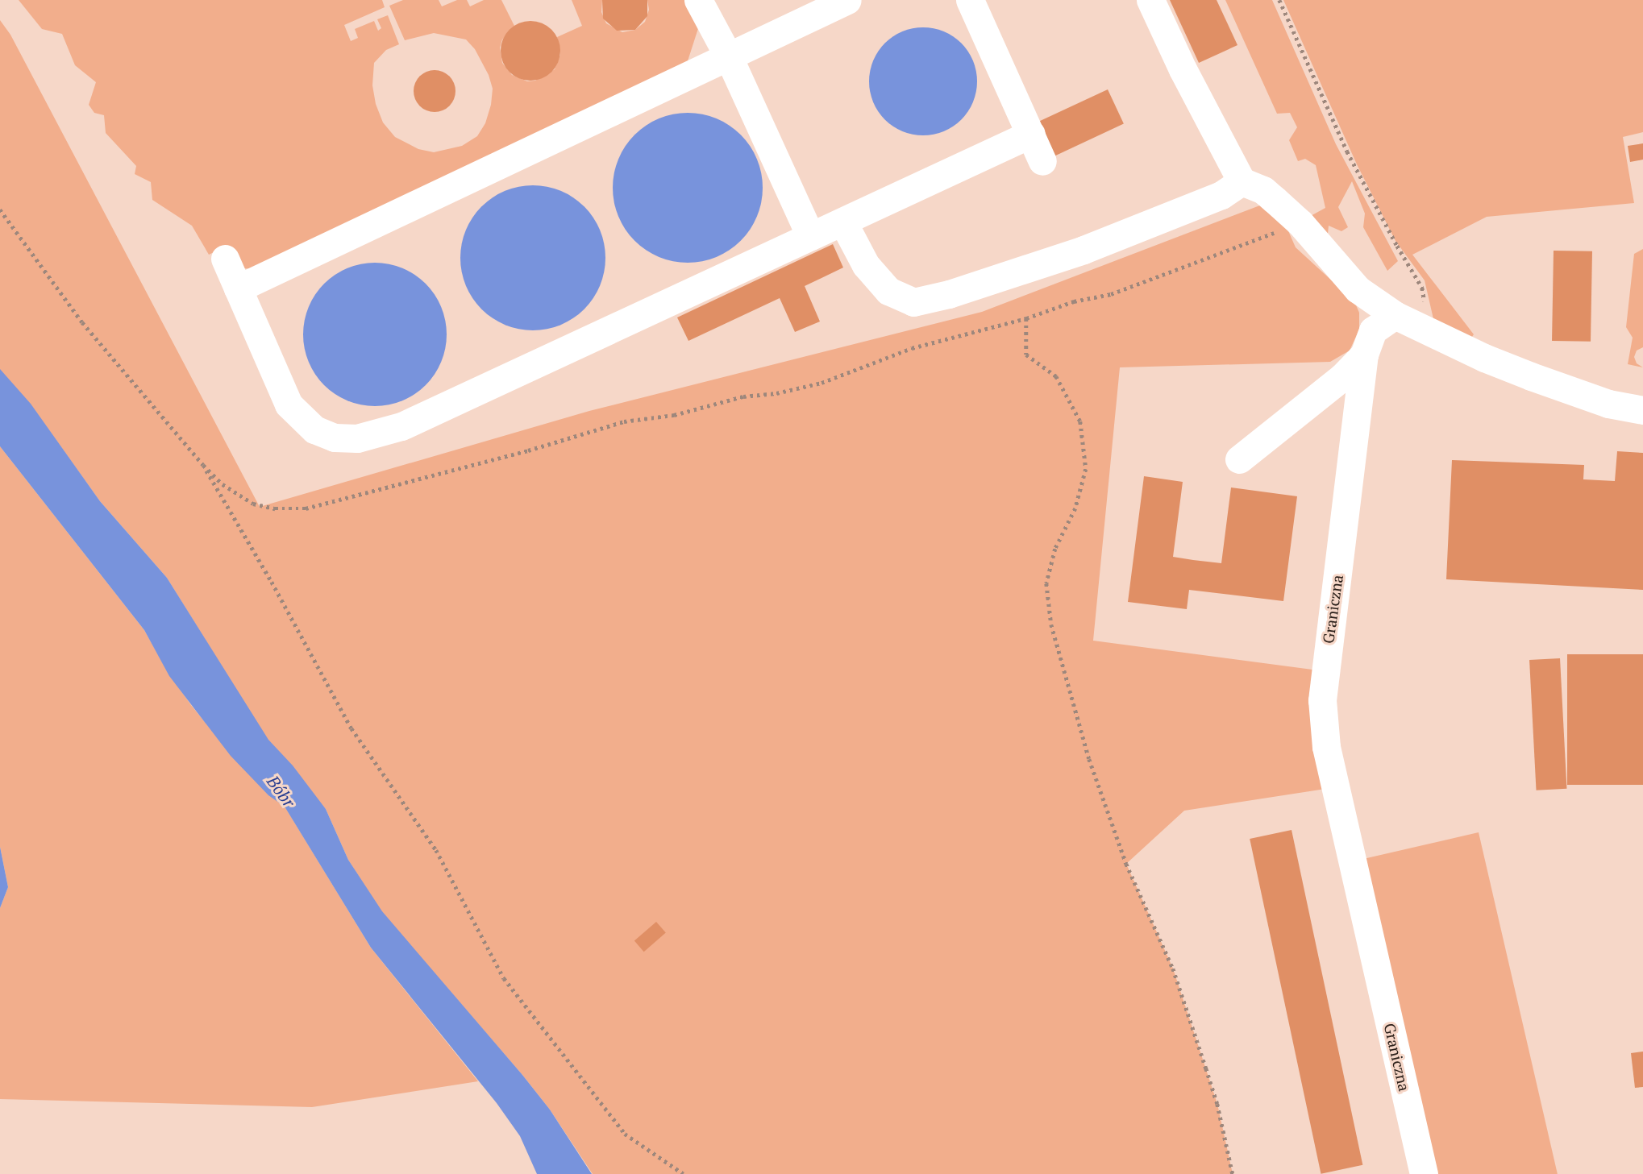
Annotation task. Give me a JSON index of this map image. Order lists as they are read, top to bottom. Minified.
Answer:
{"streets":{"street":["Graniczna"]},"water":["Bóbr"]}
